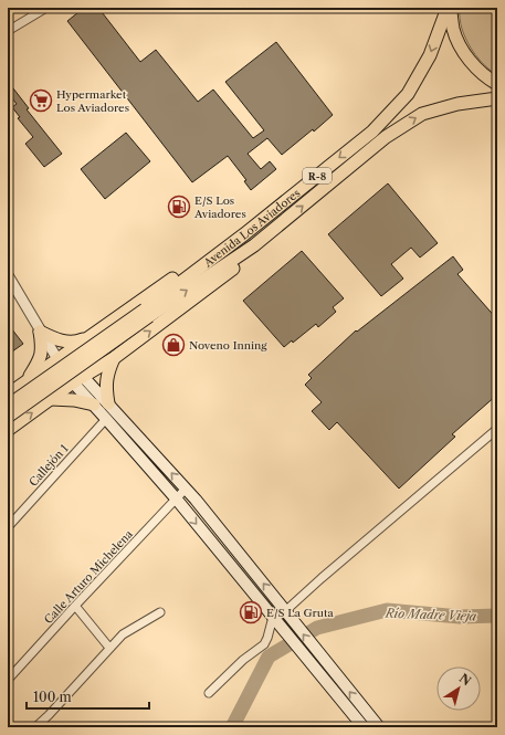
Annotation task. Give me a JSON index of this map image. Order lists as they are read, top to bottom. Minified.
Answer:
{"streets":{"main road":["R-8","Avenida Los Aviadores"],"street":["Callejón 1","Calle Arturo Michelena"]},"crossings":[["R-8","Avenida Los Aviadores"]],"water":["Río Madre Vieja"],"places":{"supermarket":["Hypermarket Los Aviadores"],"fuel station":["E/S Los Aviadores","E/S La Gruta"],"shop":["Noveno Inning"]},"scale_bar":"100 m","north":"top right"}
